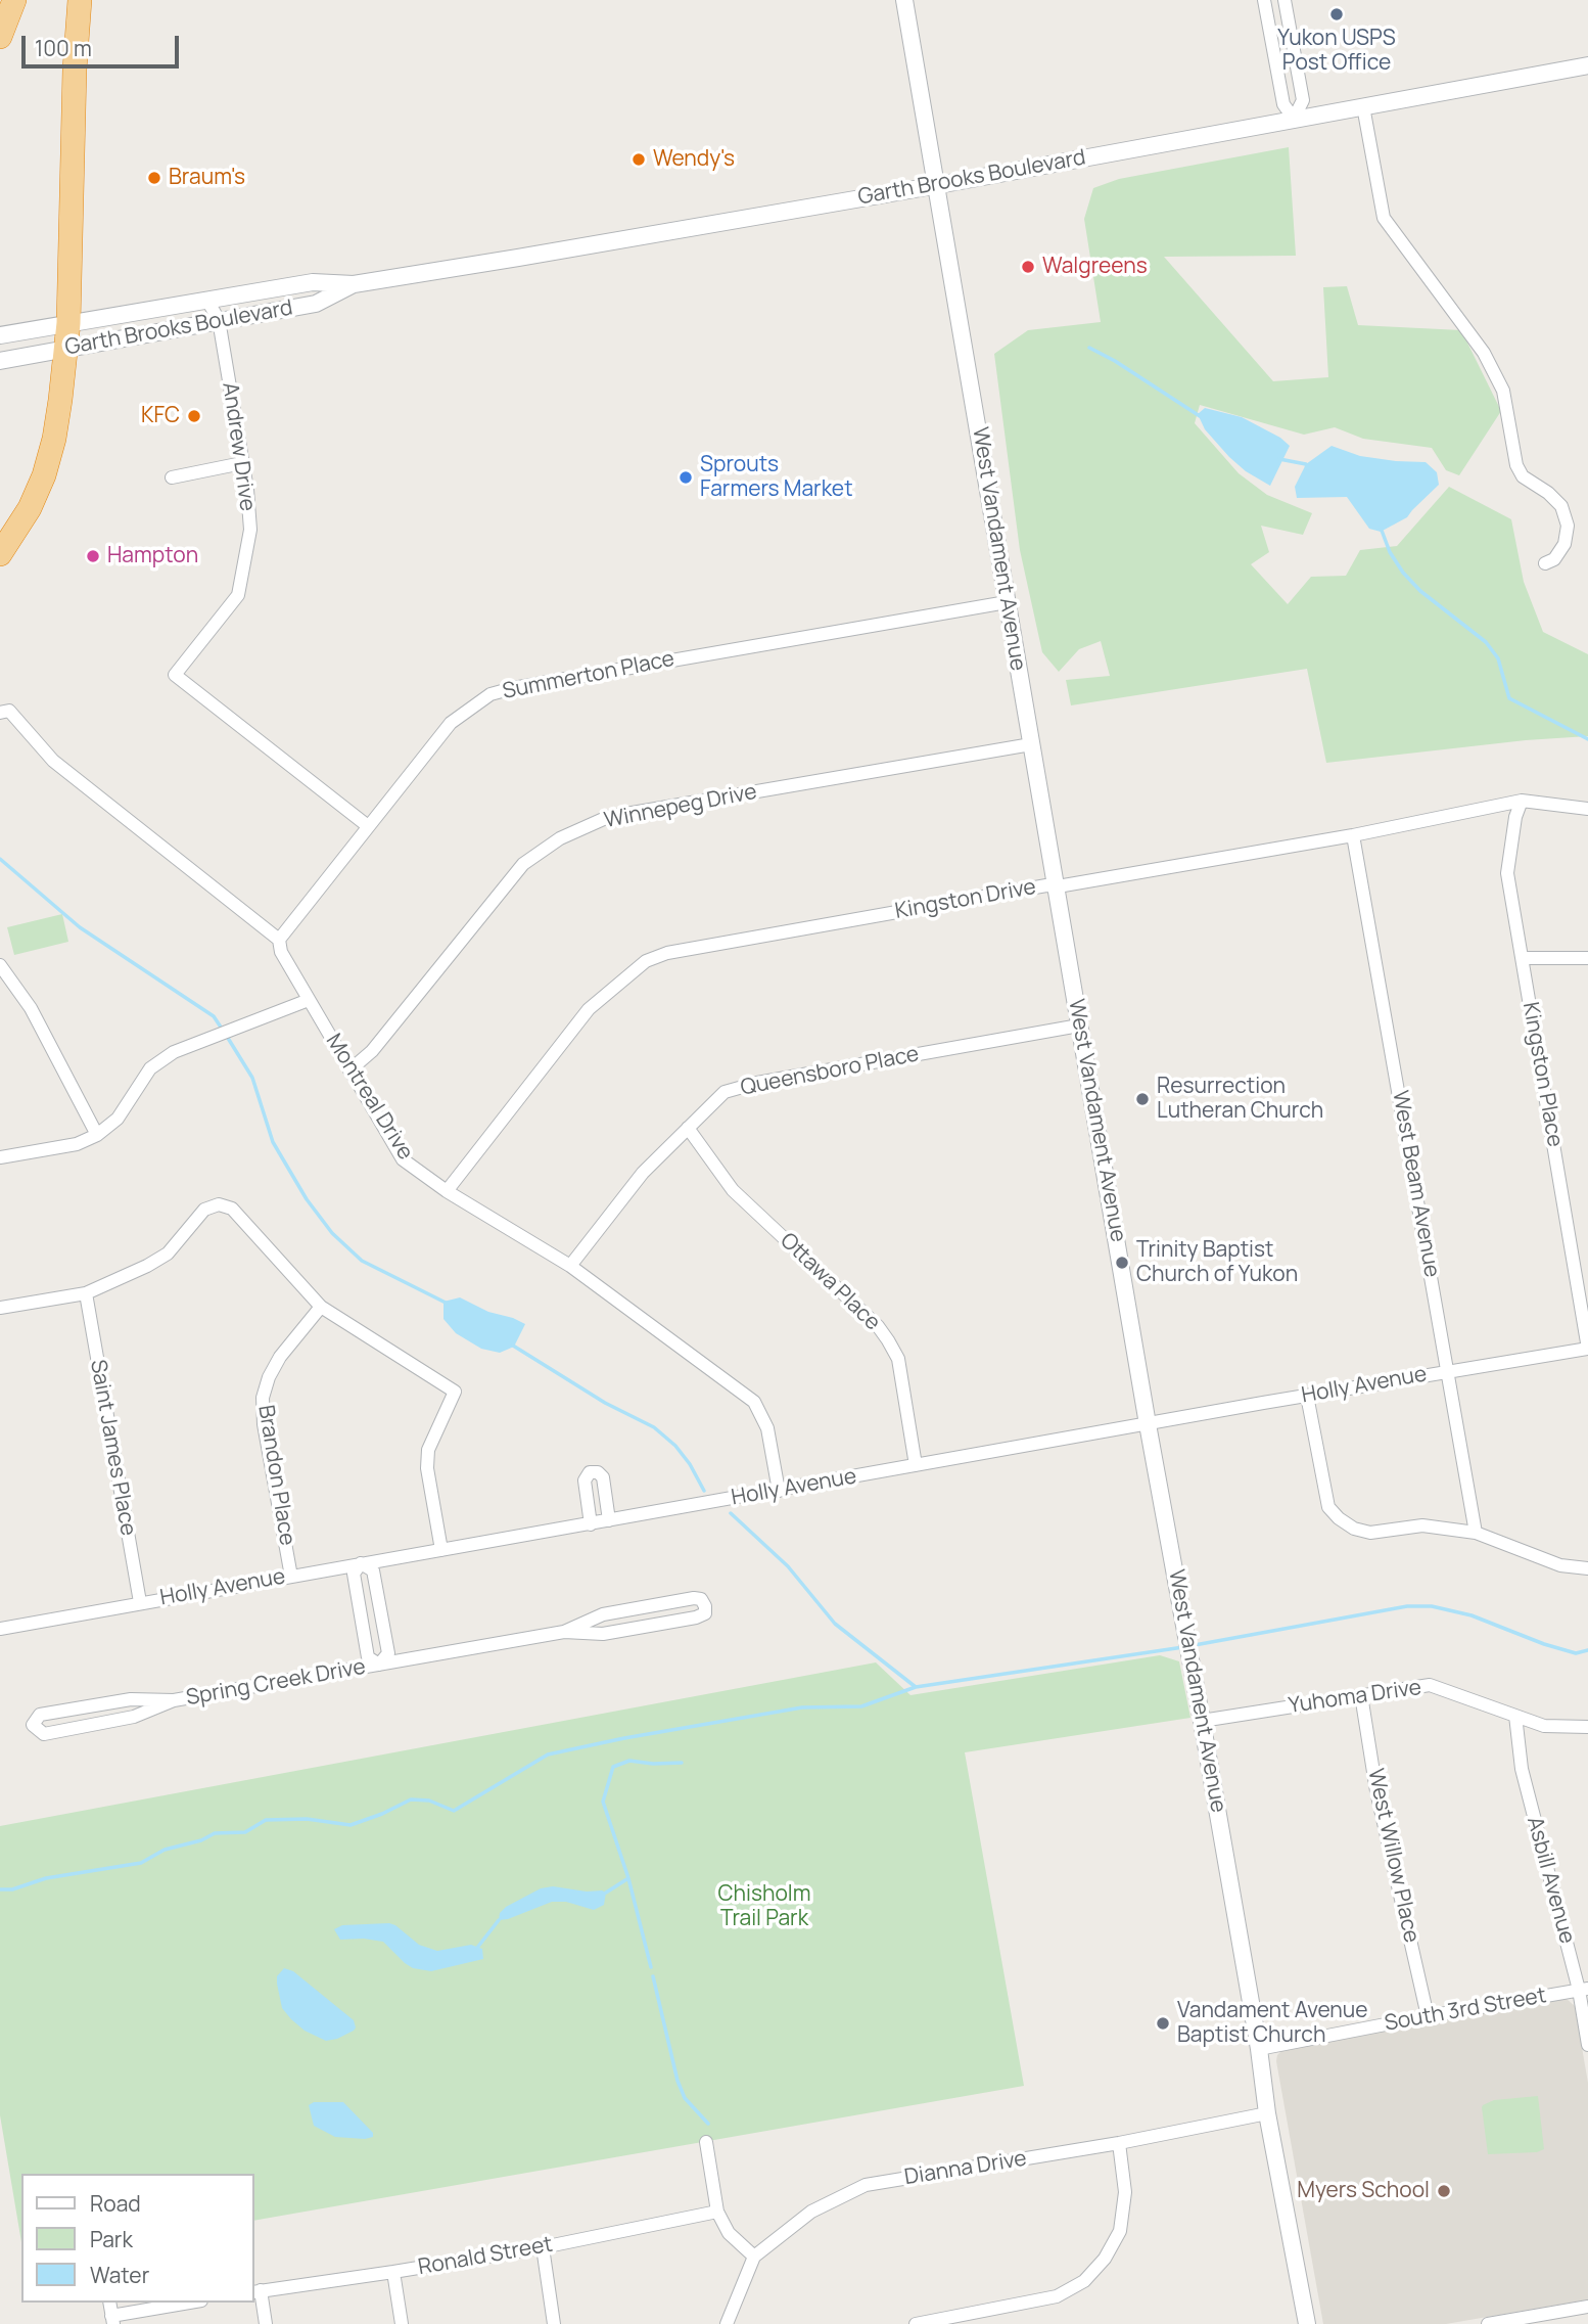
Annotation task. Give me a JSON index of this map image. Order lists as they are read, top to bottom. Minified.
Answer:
{"streets":{"street":["Garth Brooks Boulevard","Andrew Drive","West Vandament Avenue","Summerton Place","Winnepeg Drive","Kingston Drive","Queensboro Place","Kingston Place","Montreal Drive","West Beam Avenue","Ottawa Place","Holly Avenue","Saint James Place","Brandon Place","Spring Creek Drive","Yuhoma Drive","West Willow Place","Asbill Avenue","South 3rd Street","Dianna Drive","Ronald Street"]},"crossings":[["Garth Brooks Boulevard","Andrew Drive"],["Garth Brooks Boulevard","West Vandament Avenue"],["Andrew Drive","Summerton Place"],["West Vandament Avenue","Summerton Place"],["West Vandament Avenue","Winnepeg Drive"],["West Vandament Avenue","Kingston Drive"],["West Vandament Avenue","Queensboro Place"],["West Vandament Avenue","Holly Avenue"],["West Vandament Avenue","Yuhoma Drive"],["West Vandament Avenue","South 3rd Street"],["West Vandament Avenue","Dianna Drive"],["Summerton Place","Montreal Drive"],["Winnepeg Drive","Montreal Drive"],["Kingston Drive","Kingston Place"],["Kingston Drive","Montreal Drive"],["Kingston Drive","West Beam Avenue"],["Queensboro Place","Montreal Drive"],["Queensboro Place","Ottawa Place"],["Kingston Place","Holly Avenue"],["Montreal Drive","Holly Avenue"],["West Beam Avenue","Holly Avenue"],["Ottawa Place","Holly Avenue"],["Holly Avenue","Saint James Place"],["Holly Avenue","Brandon Place"],["Holly Avenue","Spring Creek Drive"],["Yuhoma Drive","West Willow Place"],["Yuhoma Drive","Asbill Avenue"],["West Willow Place","South 3rd Street"],["Asbill Avenue","South 3rd Street"]],"parks":["Chisholm Trail Park"],"places":["Yukon USPS Post Office","Wendy's","Braum's","Walgreens","KFC","Sprouts Farmers Market","Hampton","Resurrection Lutheran Church","Trinity Baptist Church of Yukon","Vandament Avenue Baptist Church","Myers School"],"legend":["Road","Park","Water"],"scale_bar":"100 m"}
